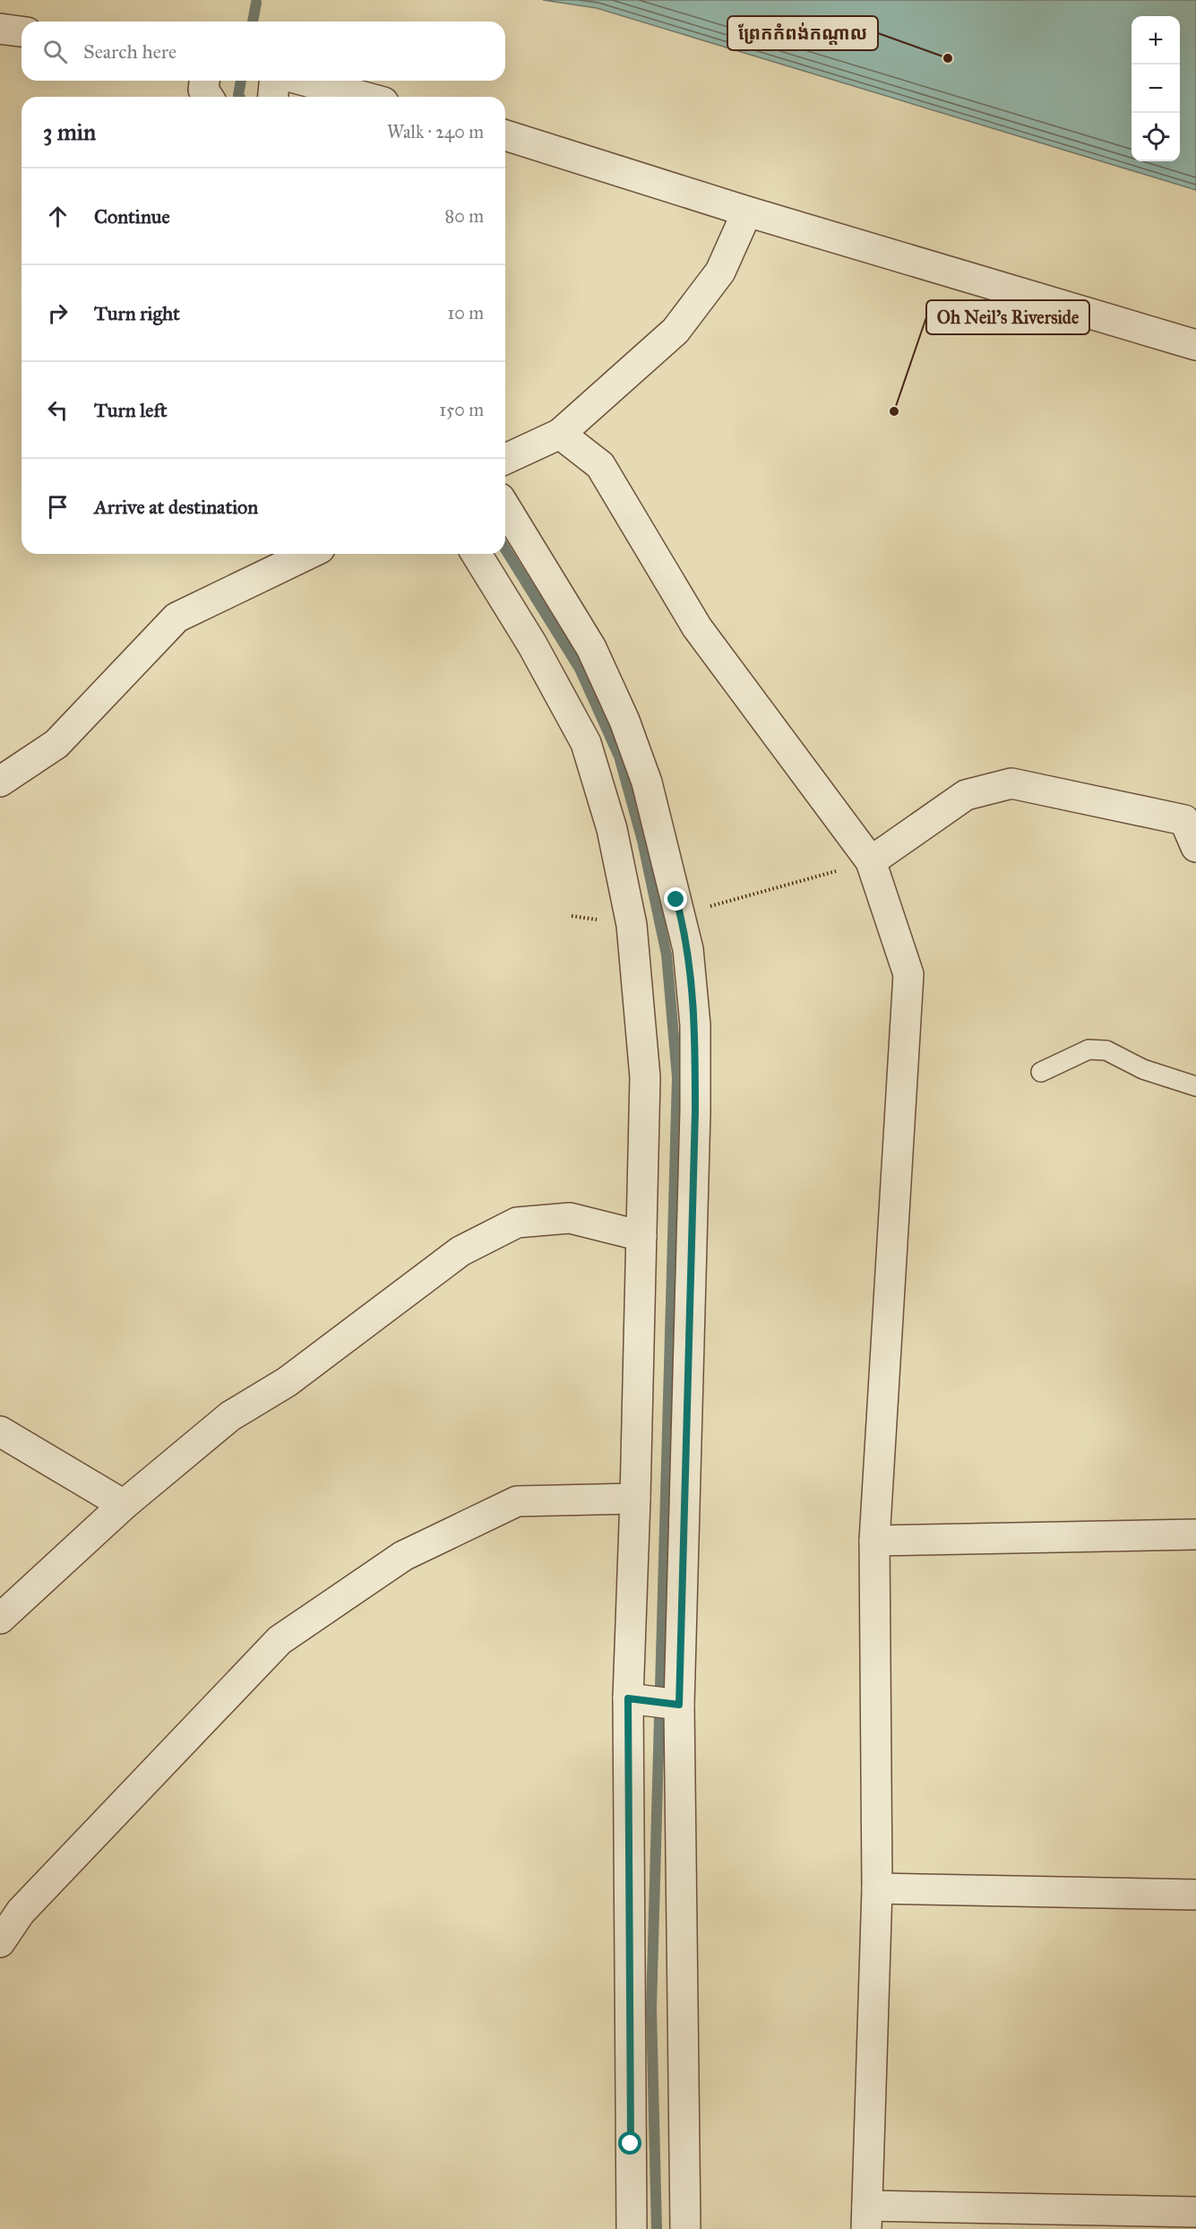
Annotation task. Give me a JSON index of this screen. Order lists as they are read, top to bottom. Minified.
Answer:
{"places":["ព្រែកកំពង់កណ្តាល","Oh Neil's Riverside"],"page":{"map_buttons":["+","−"],"search":"Search here","heading":["3 min","Walk · 240 m"],"list":[["Continue","80 m"],["Turn right","10 m"],["Turn left","150 m"],"Arrive at destination"]}}
